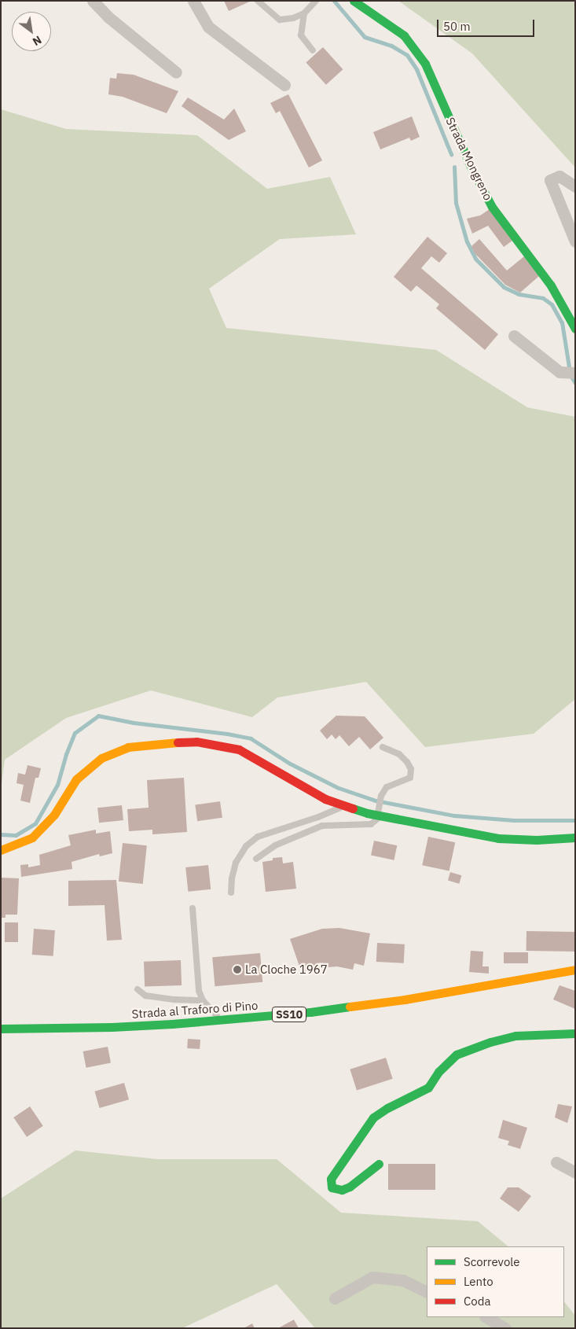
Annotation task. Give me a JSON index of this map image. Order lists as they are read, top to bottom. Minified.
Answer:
{"streets":{"street":["Strada Mongreno","Strada al Traforo di Pino","SS10"]},"places":["La Cloche 1967"],"legend":["Scorrevole","Lento","Coda"],"scale_bar":"50 m","north":"bottom right"}
